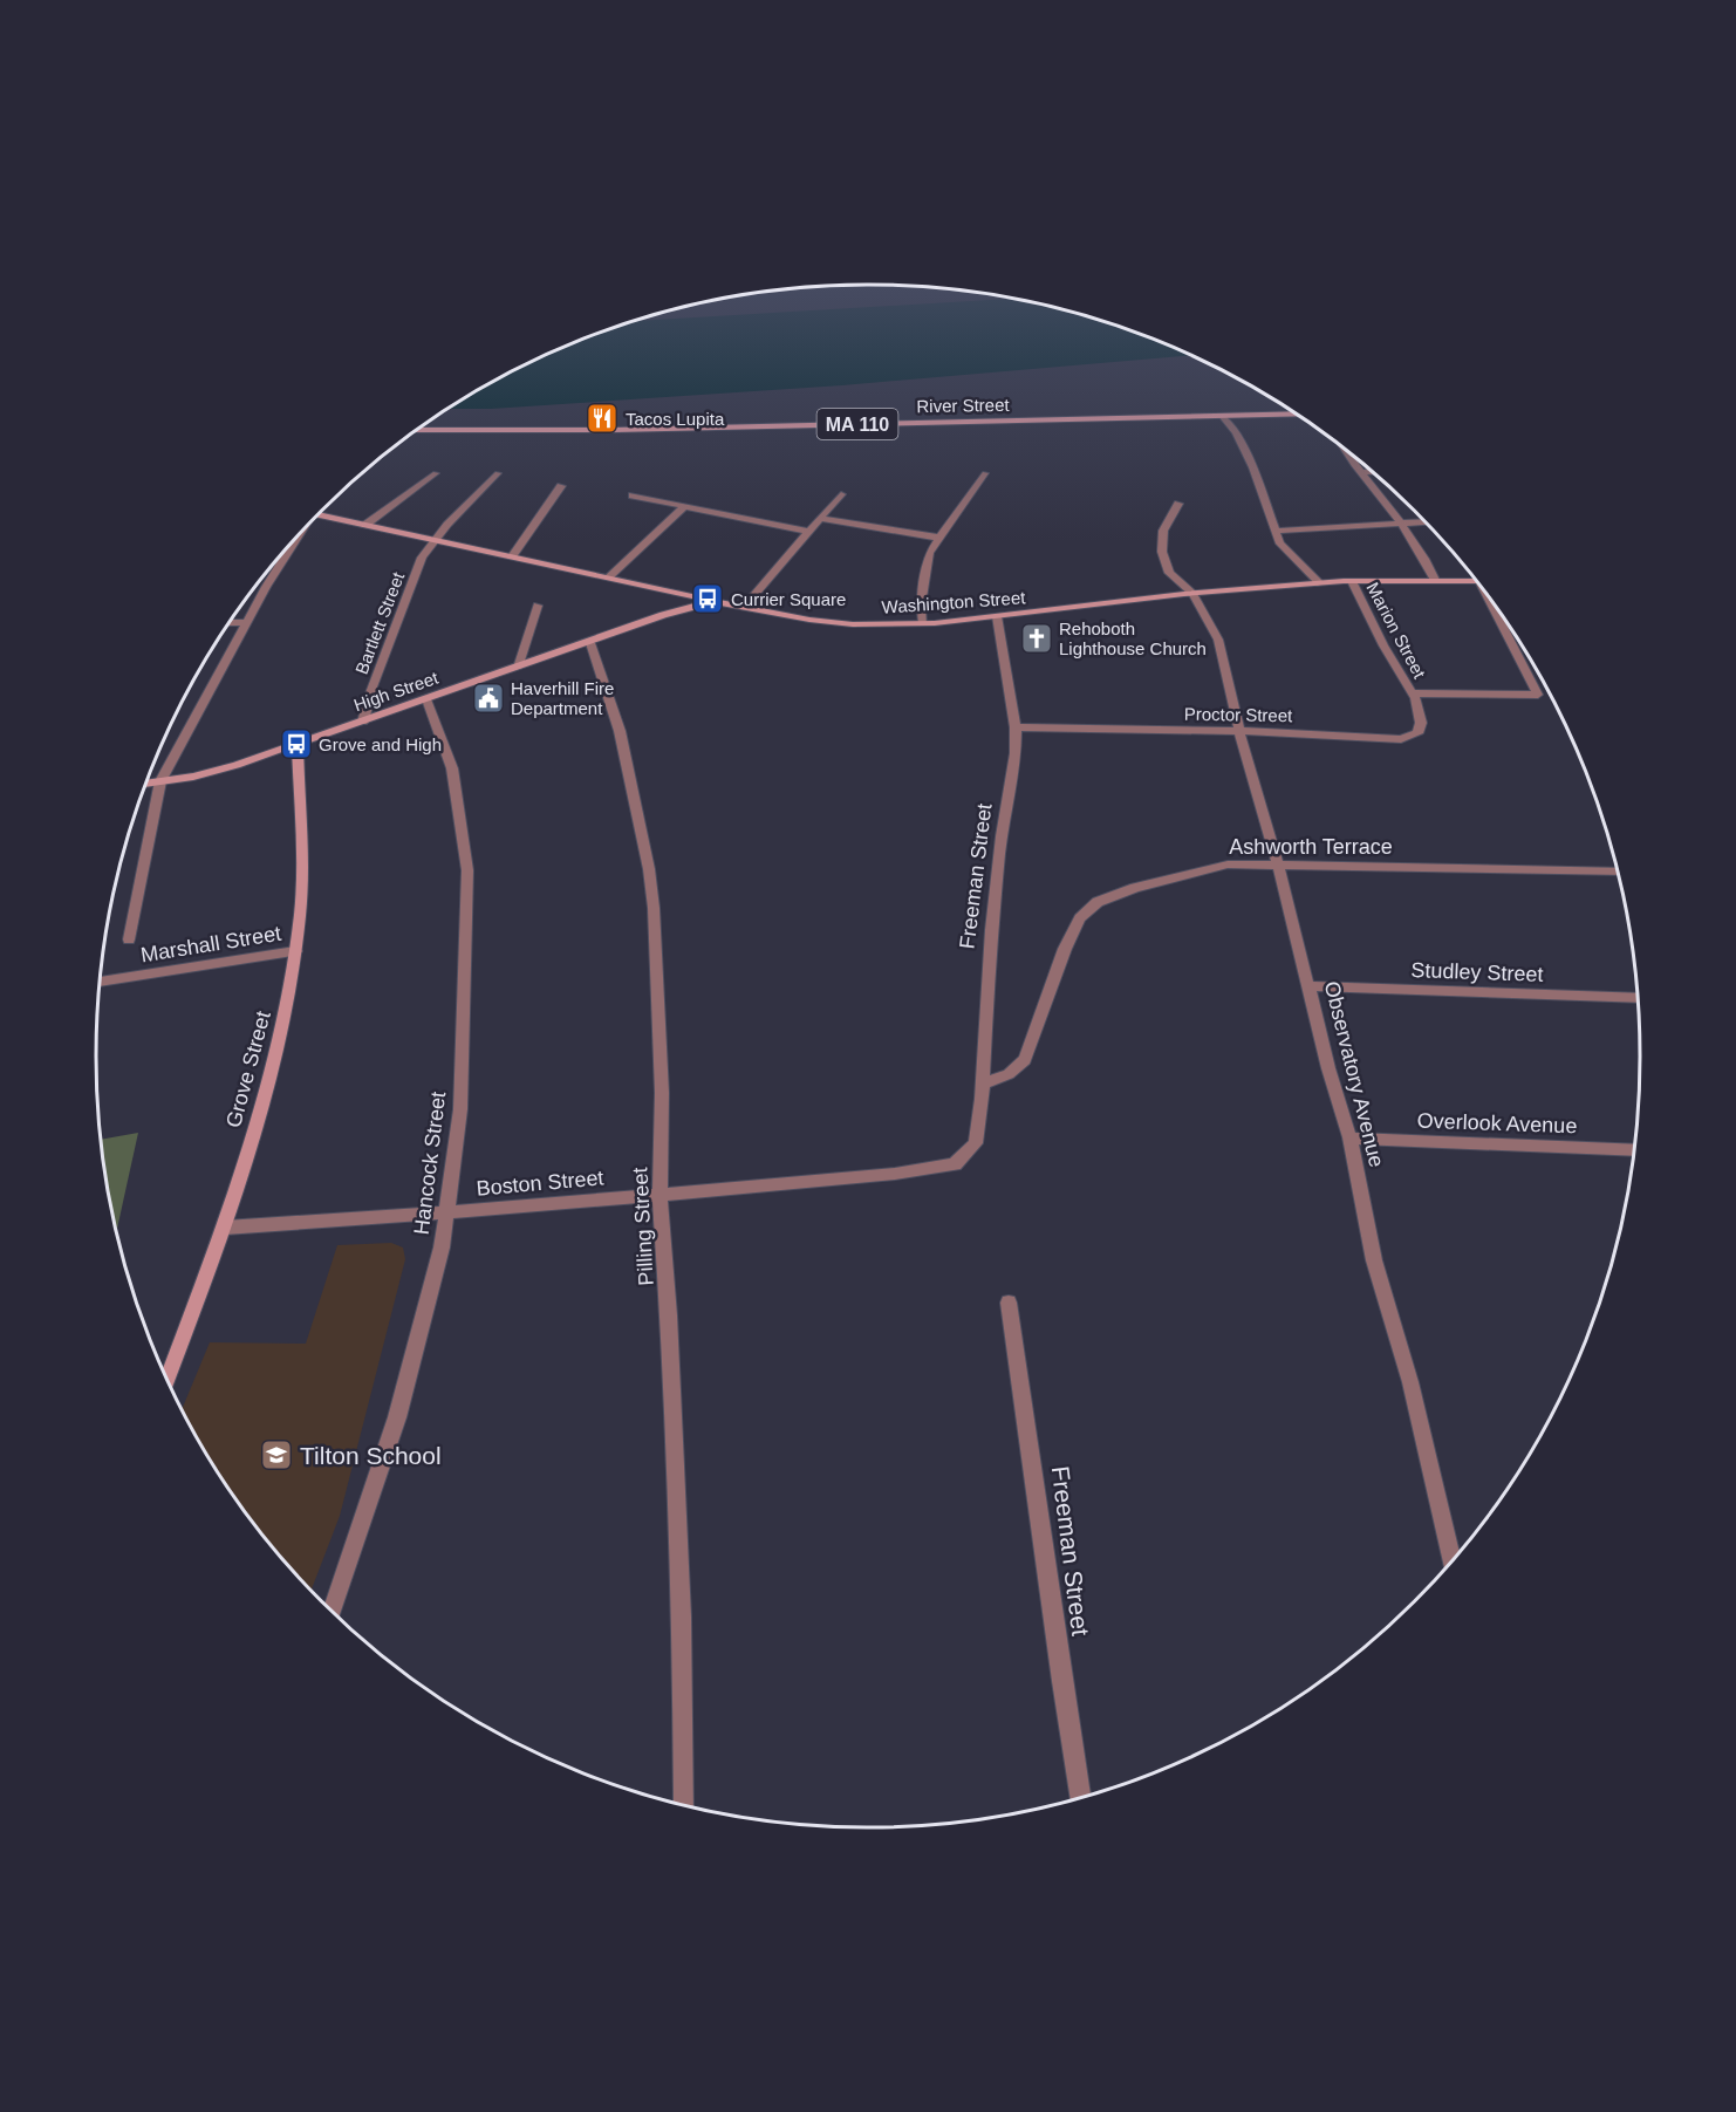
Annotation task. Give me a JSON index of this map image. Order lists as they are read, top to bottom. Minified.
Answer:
{"streets":{"main road":["River Street","MA 110"],"street":["Washington Street","Bartlett Street","Marion Street","High Street","Proctor Street","Ashworth Terrace","Freeman Street","Marshall Street","Studley Street","Grove Street","Observatory Avenue","Overlook Avenue","Hancock Street","Boston Street","Pilling Street"]},"crossings":[["Washington Street","Bartlett Street"],["Washington Street","Marion Street"],["Washington Street","High Street"],["Washington Street","Freeman Street"],["Washington Street","Observatory Avenue"],["Bartlett Street","High Street"],["Marion Street","Proctor Street"],["High Street","Grove Street"],["High Street","Hancock Street"],["High Street","Pilling Street"],["Proctor Street","Freeman Street"],["Proctor Street","Observatory Avenue"],["Ashworth Terrace","Freeman Street"],["Ashworth Terrace","Observatory Avenue"],["Freeman Street","Boston Street"],["Marshall Street","Grove Street"],["Studley Street","Observatory Avenue"],["Grove Street","Boston Street"],["Observatory Avenue","Overlook Avenue"],["Hancock Street","Boston Street"],["Boston Street","Pilling Street"]],"places":{"restaurant":["Tacos Lupita"],"bus stop":["Currier Square","Grove and High"],"church":["Rehoboth Lighthouse Church"],"public building":["Haverhill Fire Department"],"school or university":["Tilton School"]}}
